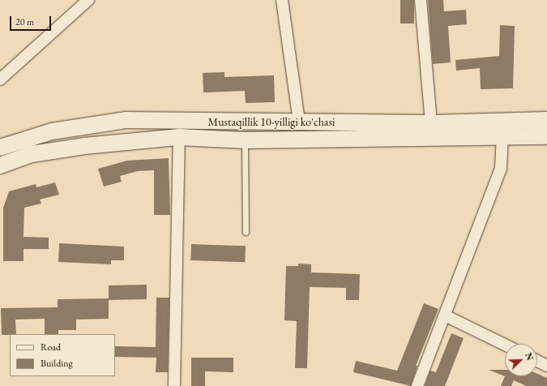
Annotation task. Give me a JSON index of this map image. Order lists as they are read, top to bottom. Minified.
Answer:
{"streets":{"main road":["Mustaqillik 10-yilligi ko'chasi"]},"legend":["Road","Building"],"scale_bar":"20 m","north":"top right"}
